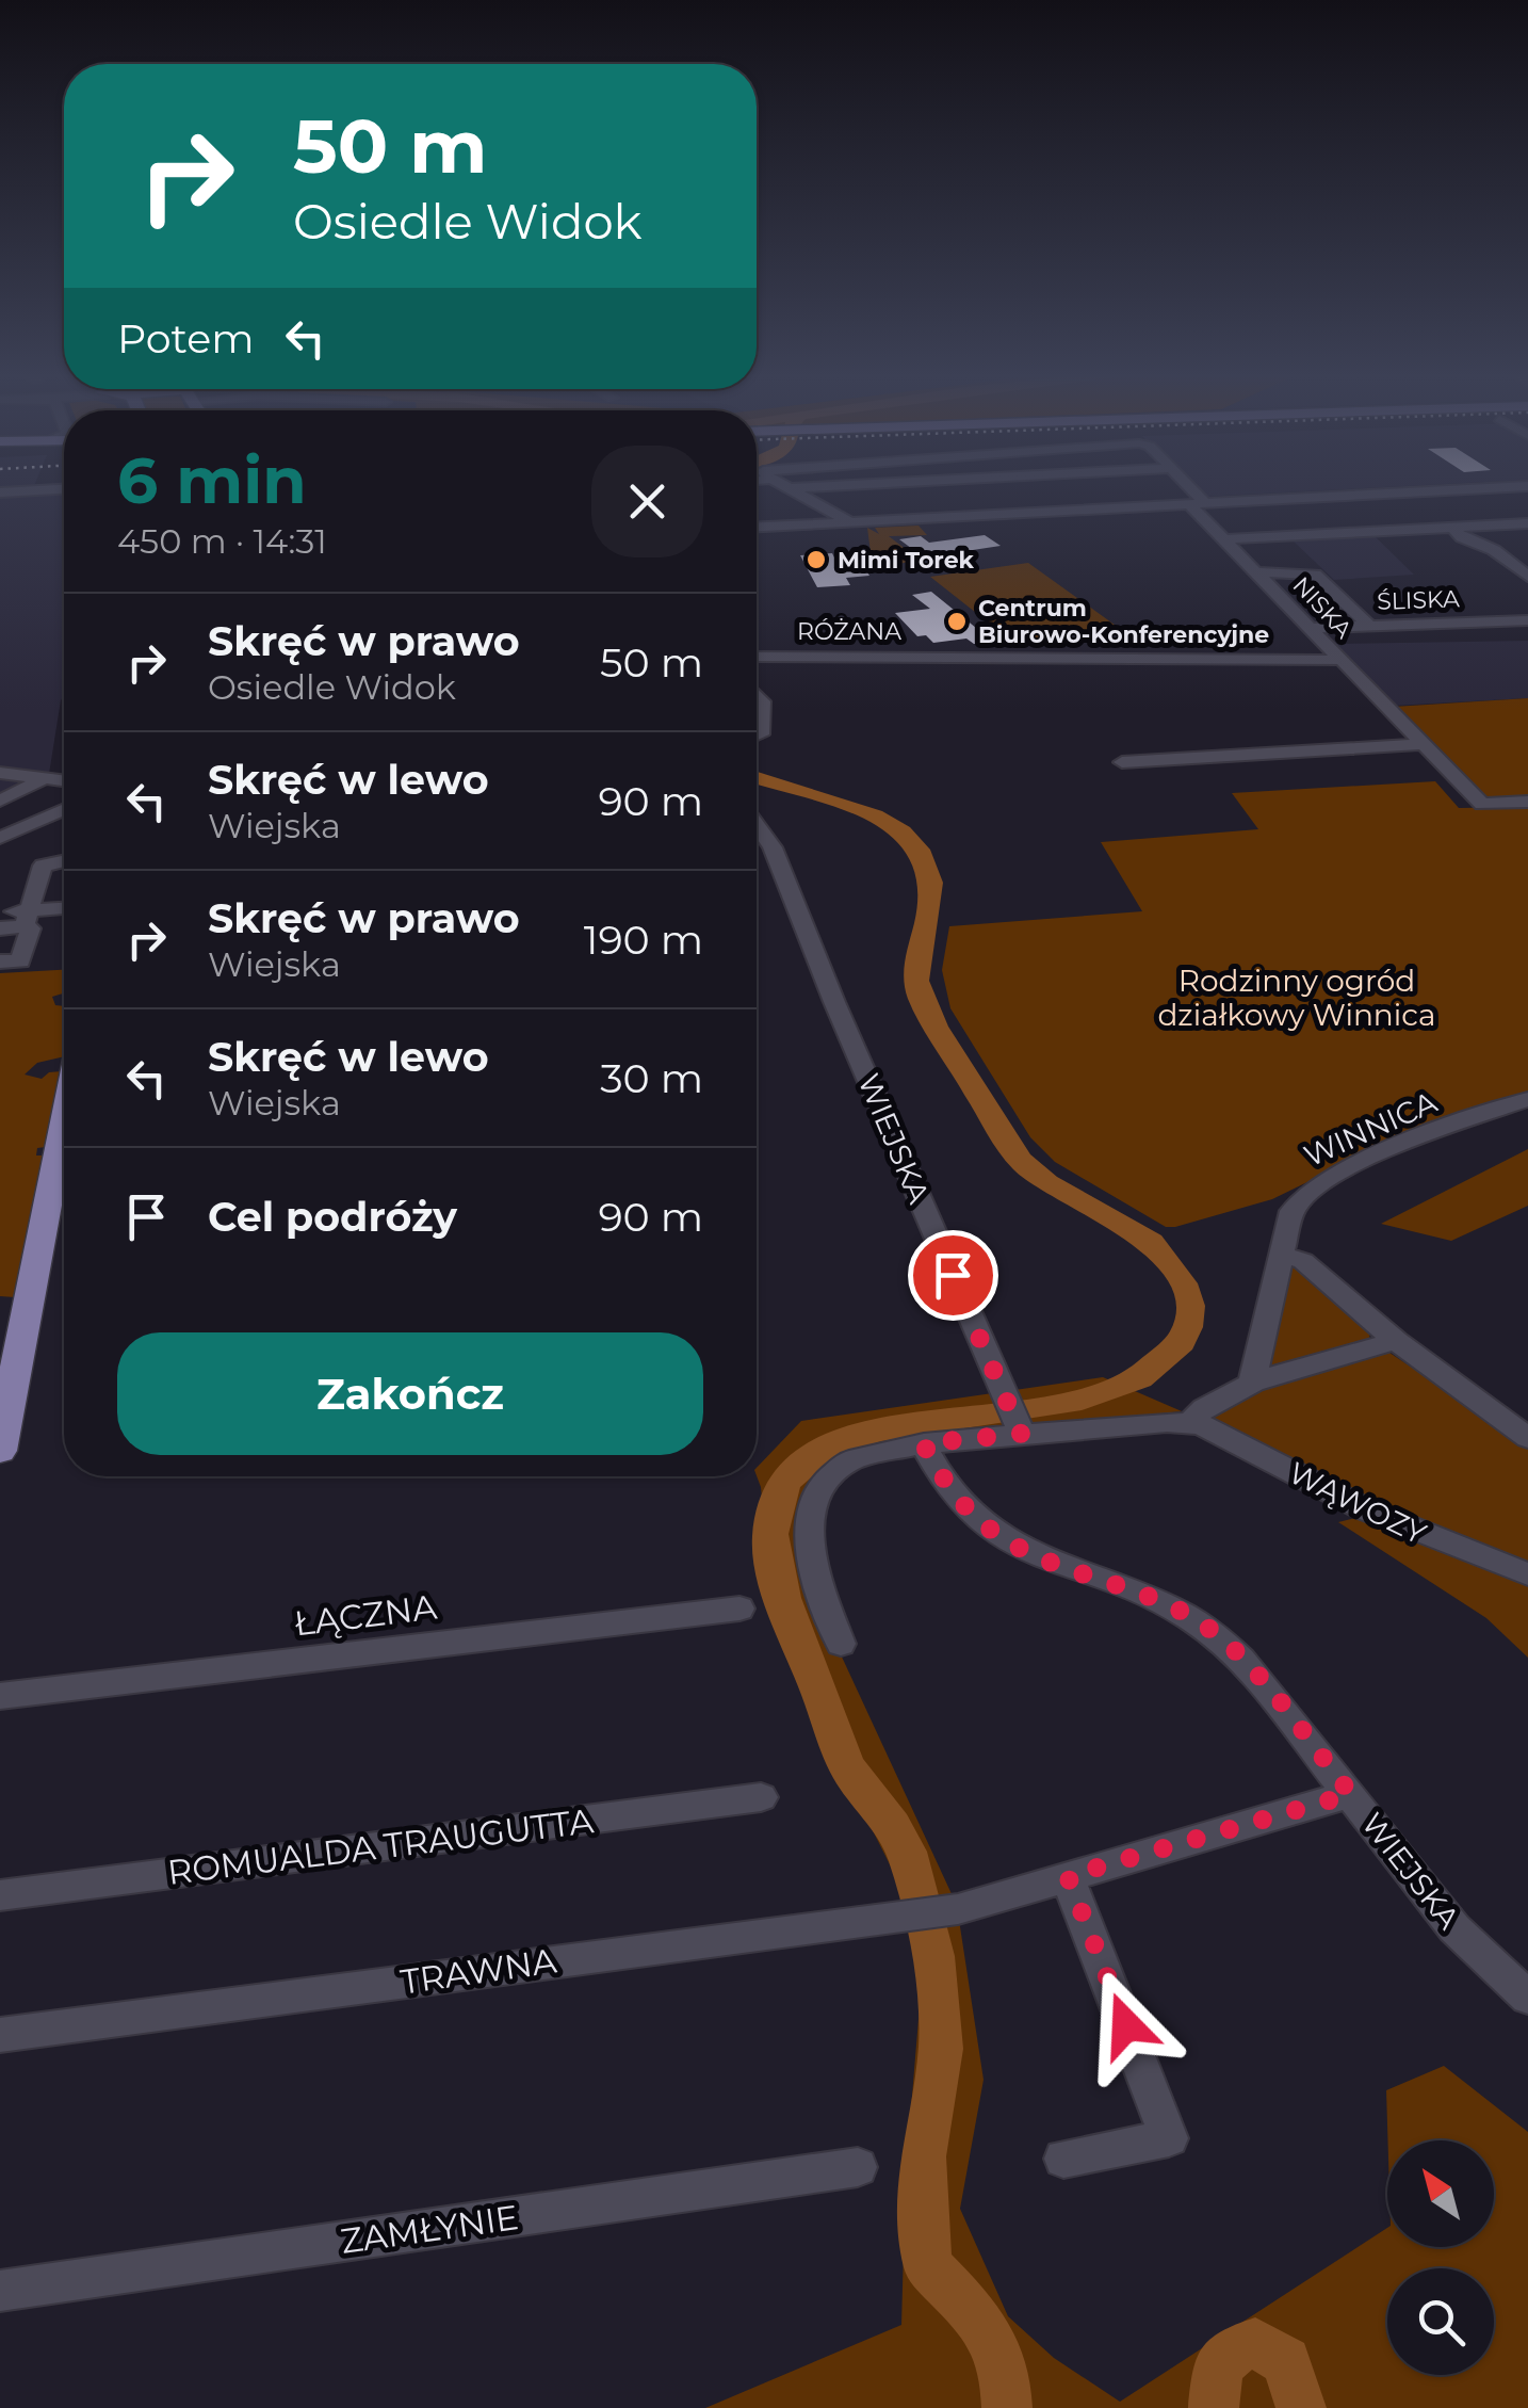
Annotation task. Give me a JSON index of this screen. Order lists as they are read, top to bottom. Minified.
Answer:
{"streets":{"street":["ŚLISKA","NISKA","RÓŻANA","WINNICA","WIEJSKA","WĄWOZY","ŁĄCZNA","ROMUALDA TRAUGUTTA","TRAWNA","ZAMŁYNIE"]},"crossings":[["ŚLISKA","NISKA"],["NISKA","RÓŻANA"],["WIEJSKA","WĄWOZY"],["WIEJSKA","TRAWNA"]],"parks":["Rodzinny ogród działkowy Winnica"],"places":["Mimi Torek","Centrum Biurowo-Konferencyjne"],"north":"top left","page":{"turn":["50 m","Osiedle Widok"],"then":"Potem","heading":["6 min","450 m · 14:31"],"list":[{"name":"Skręć w prawo","note":"Osiedle Widok","value":"50 m"},{"name":"Skręć w lewo","note":"Wiejska","value":"90 m"},{"name":"Skręć w prawo","note":"Wiejska","value":"190 m"},{"name":"Skręć w lewo","note":"Wiejska","value":"30 m"},{"name":"Cel podróży","value":"90 m"}],"buttons":"Zakończ"}}
